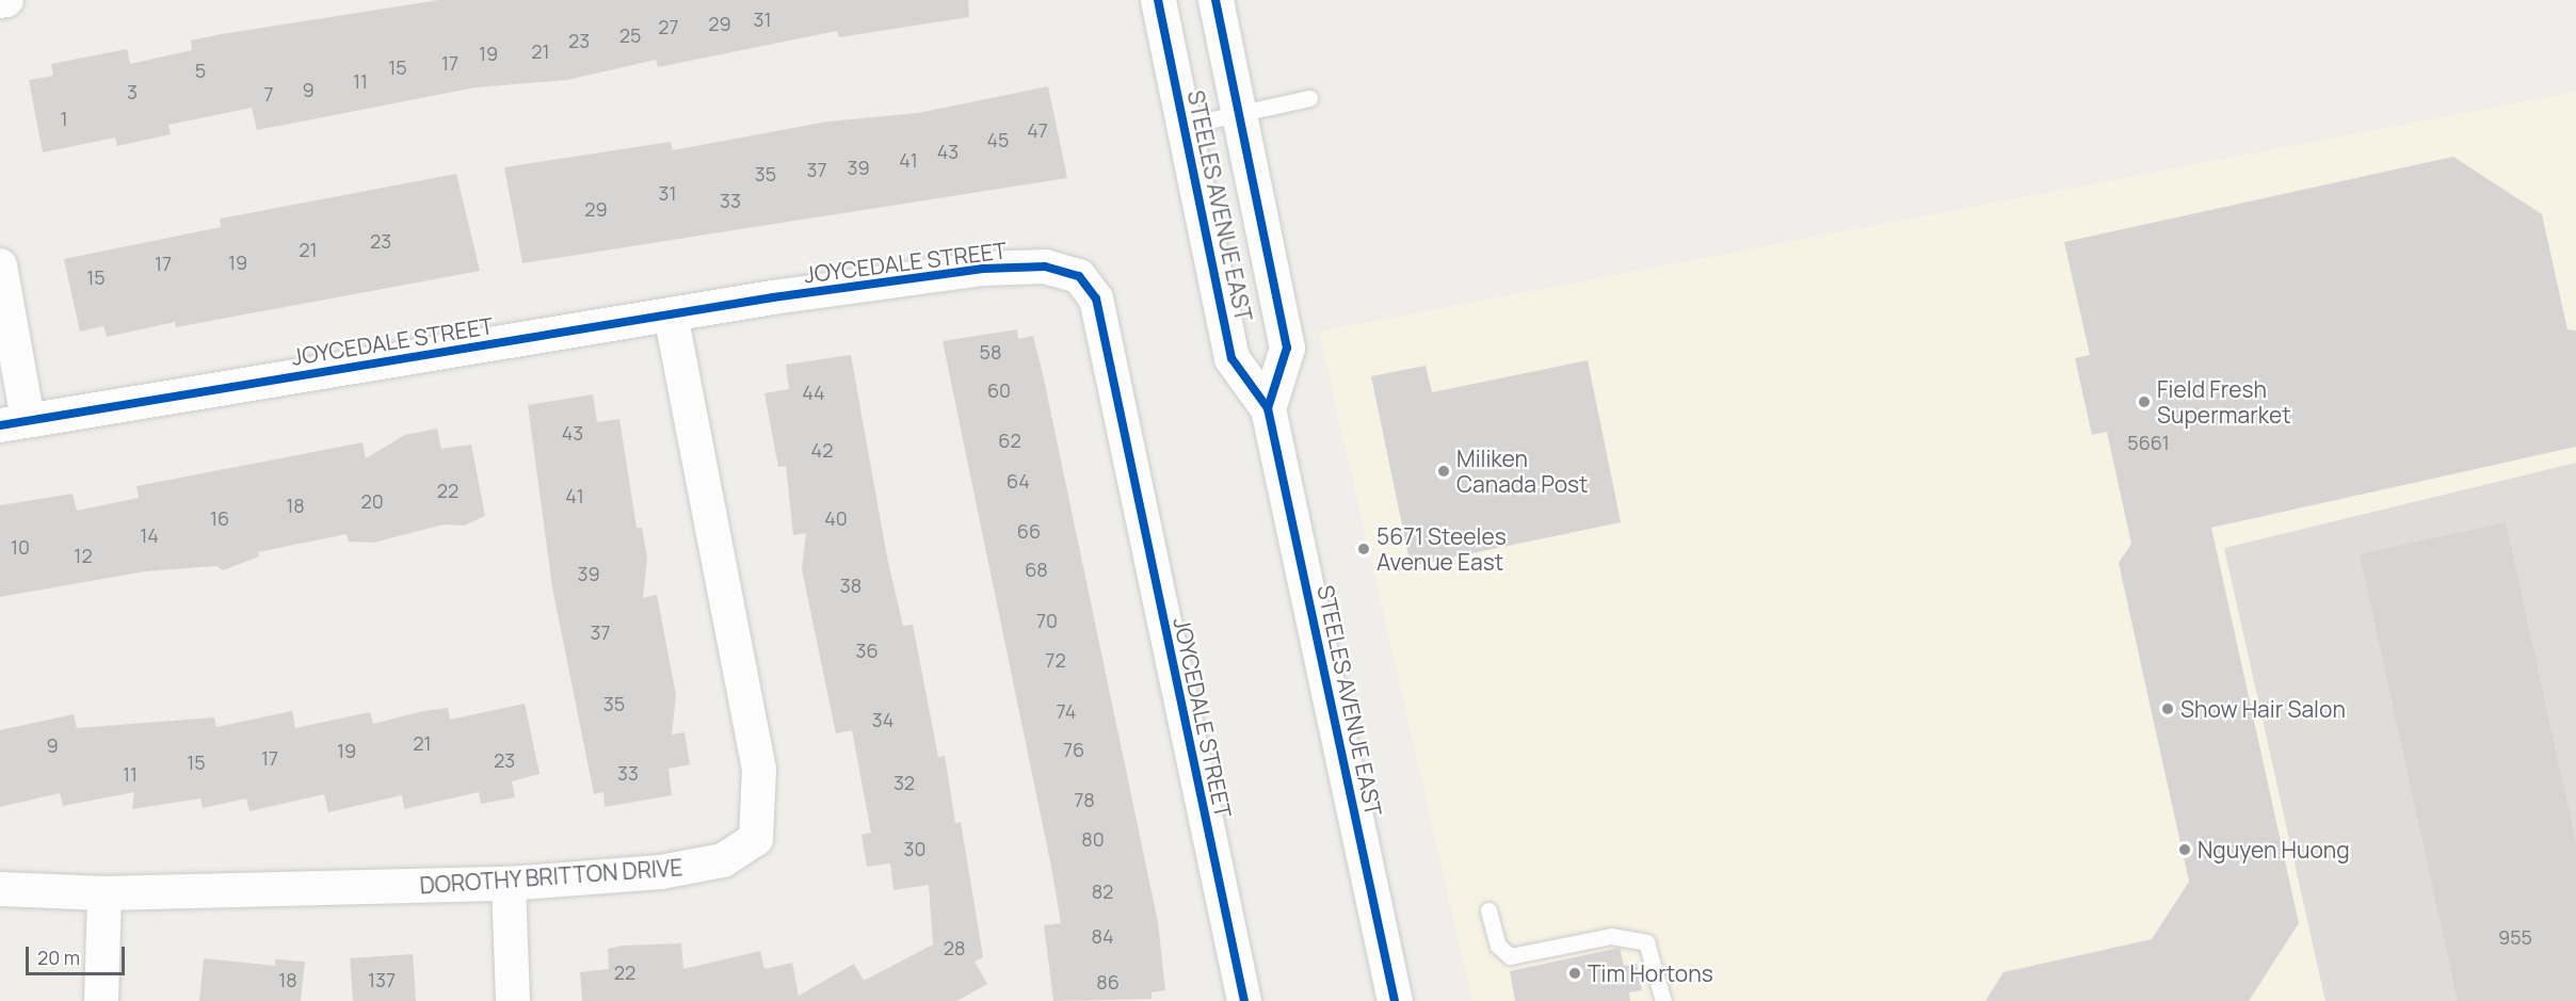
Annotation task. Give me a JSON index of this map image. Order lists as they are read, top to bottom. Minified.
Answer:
{"streets":{"main road":["STEELES AVENUE EAST"],"street":["JOYCEDALE STREET","DOROTHY BRITTON DRIVE"]},"crossings":[["JOYCEDALE STREET","DOROTHY BRITTON DRIVE"]],"places":["Field Fresh Supermarket","Miliken Canada Post","5671 Steeles Avenue East","Show Hair Salon","Nguyen Huong","Tim Hortons"],"house_numbers":["31","29","27","25","23","21","19","17","15","5","11","9","3","7","1","47","45","43","41","39","37","35","31","33","29","23","21","19","17","15","58","60","44","43","62","5661","42","64","22","41","20","18","16","40","66","14","10","12","68","39","38","70","37","36","72","35","74","34","21","9","76","19","17","23","15","33","11","32","78","80","30","82","84","955","28","22","18","137","86"],"scale_bar":"20 m"}
